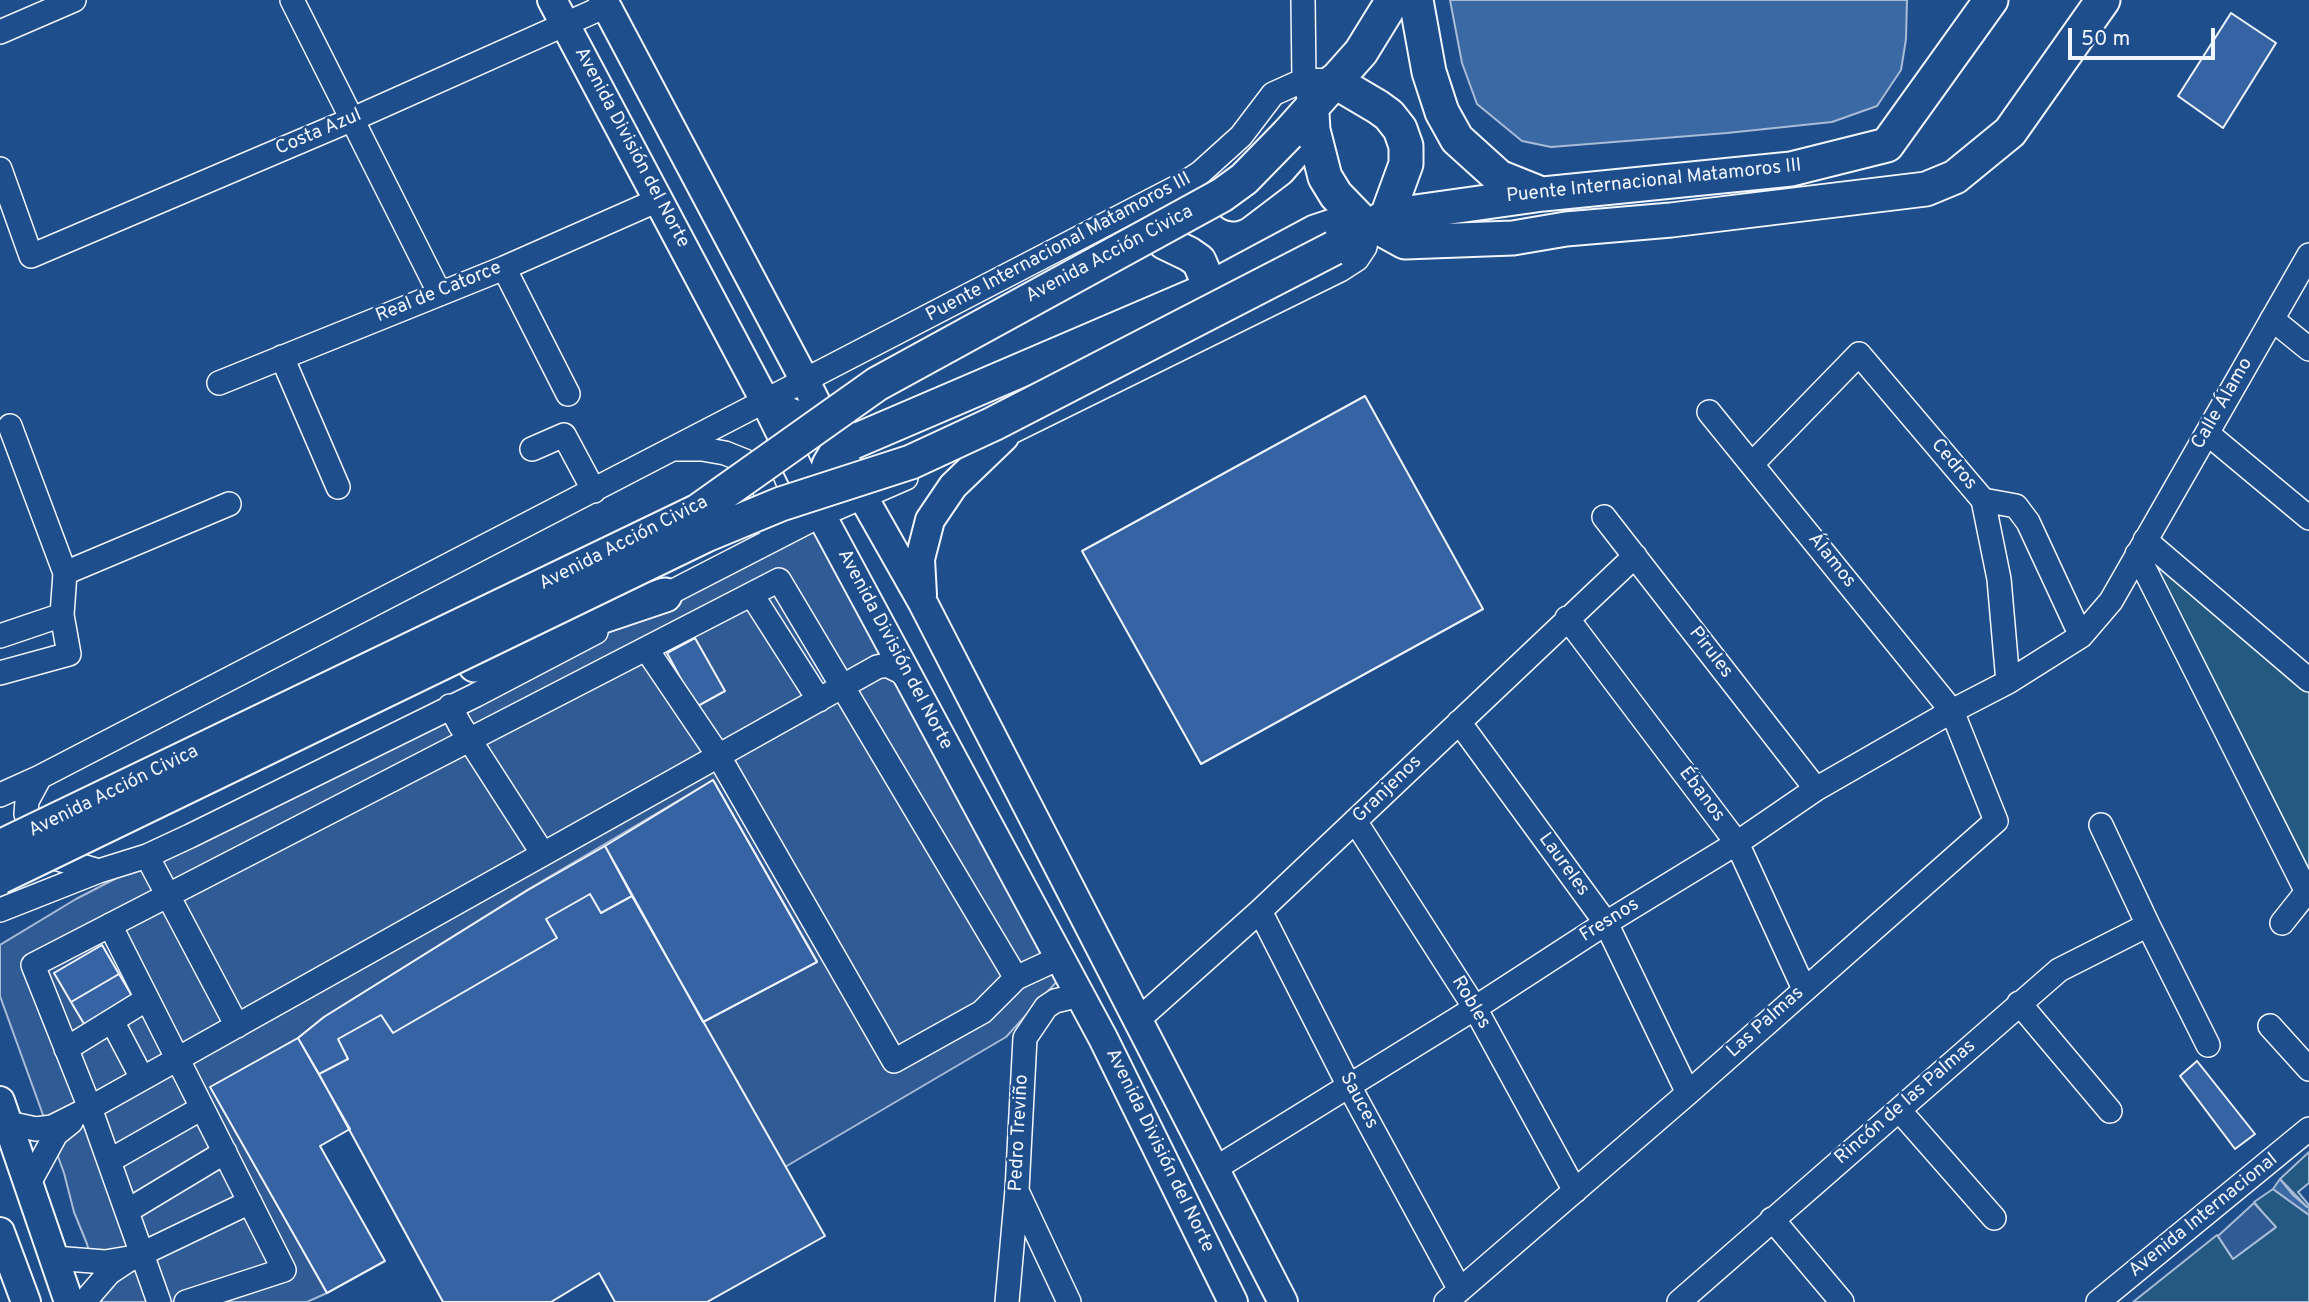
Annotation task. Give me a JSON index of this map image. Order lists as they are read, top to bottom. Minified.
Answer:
{"streets":{"highway":["Puente Internacional Matamoros III","Avenida Acción Civica"],"main road":["Avenida División del Norte"],"street":["Costa Azul","Real de Catorce","Calle Álamo","Cedros","Álamos","Pirules","Granjenos","Ébanos","Laureles","Fresnos","Robles","Las Palmas","Sauces","Rincón de las Palmas","Pedro Treviño","Avenida Internacional"]},"crossings":[["Costa Azul","Avenida División del Norte"],["Avenida División del Norte","Puente Internacional Matamoros III"],["Avenida División del Norte","Real de Catorce"],["Avenida División del Norte","Granjenos"],["Avenida División del Norte","Fresnos"],["Avenida División del Norte","Pedro Treviño"],["Puente Internacional Matamoros III","Avenida Acción Civica"],["Calle Álamo","Fresnos"],["Cedros","Álamos"],["Cedros","Fresnos"],["Álamos","Fresnos"],["Álamos","Las Palmas"],["Pirules","Granjenos"],["Pirules","Fresnos"],["Granjenos","Ébanos"],["Granjenos","Laureles"],["Granjenos","Robles"],["Granjenos","Sauces"],["Ébanos","Fresnos"],["Ébanos","Las Palmas"],["Laureles","Fresnos"],["Laureles","Las Palmas"],["Fresnos","Robles"],["Fresnos","Las Palmas"],["Fresnos","Sauces"],["Robles","Las Palmas"],["Las Palmas","Sauces"]],"scale_bar":"50 m"}
